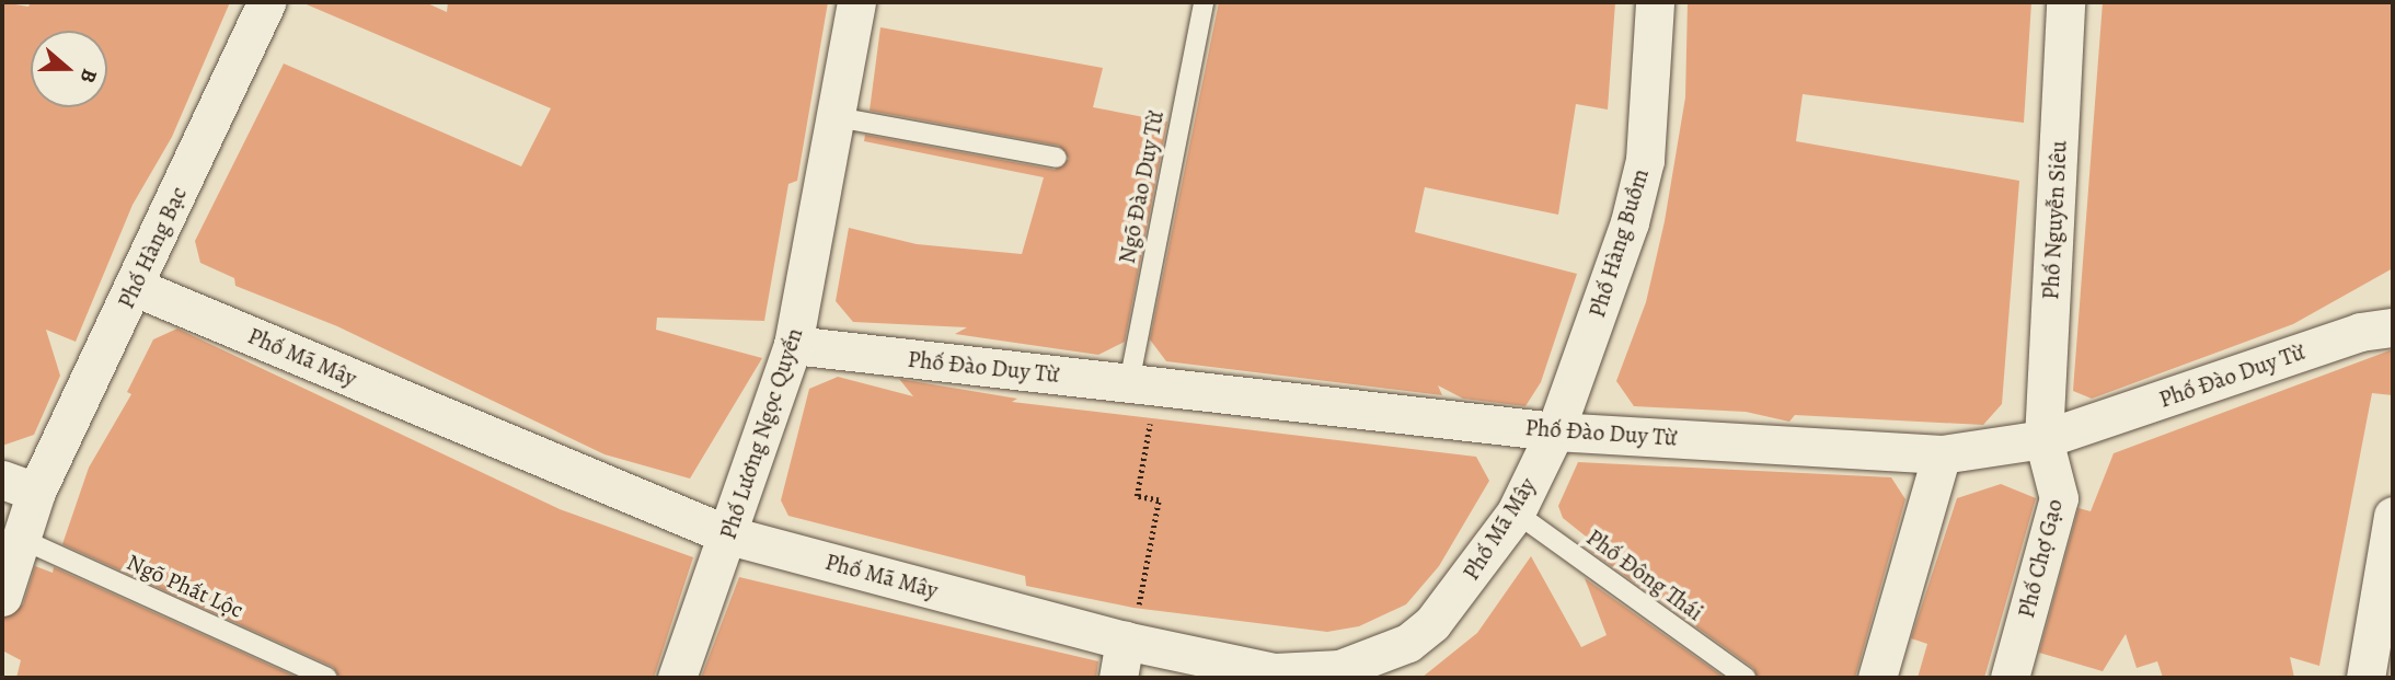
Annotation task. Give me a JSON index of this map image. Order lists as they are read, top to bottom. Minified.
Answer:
{"streets":{"street":["Phố Nguyễn Siêu","Phố Hàng Buồm","Phố Hàng Bạc","Phố Mã Mây","Phố Đào Duy Từ","Phố Lương Ngọc Quyến","Phố Chợ Gạo"],"lane":["Ngõ Đào Duy Từ","Phố Đông Thái","Ngõ Phất Lộc"]},"crossings":[["Ngõ Đào Duy Từ","Phố Đào Duy Từ"],["Phố Nguyễn Siêu","Phố Đào Duy Từ"],["Phố Nguyễn Siêu","Phố Chợ Gạo"],["Phố Hàng Buồm","Phố Mã Mây"],["Phố Hàng Buồm","Phố Đào Duy Từ"],["Phố Hàng Bạc","Phố Mã Mây"],["Phố Hàng Bạc","Ngõ Phất Lộc"],["Phố Mã Mây","Phố Đào Duy Từ"],["Phố Mã Mây","Phố Lương Ngọc Quyến"],["Phố Mã Mây","Phố Đông Thái"],["Phố Đào Duy Từ","Phố Lương Ngọc Quyến"],["Phố Đào Duy Từ","Phố Chợ Gạo"]],"north":"right"}
